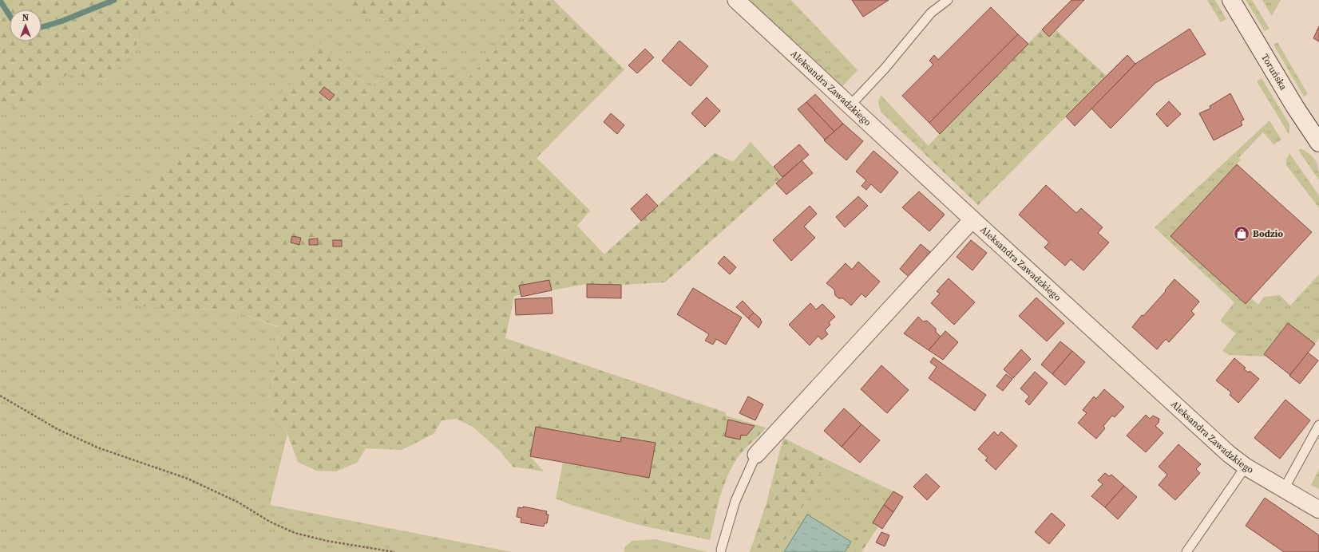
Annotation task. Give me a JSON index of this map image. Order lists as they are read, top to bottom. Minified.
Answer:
{"streets":{"street":["Toruńska","Aleksandra Zawadzkiego"]},"places":{"shop":["Bodzio"]},"north":"top"}
